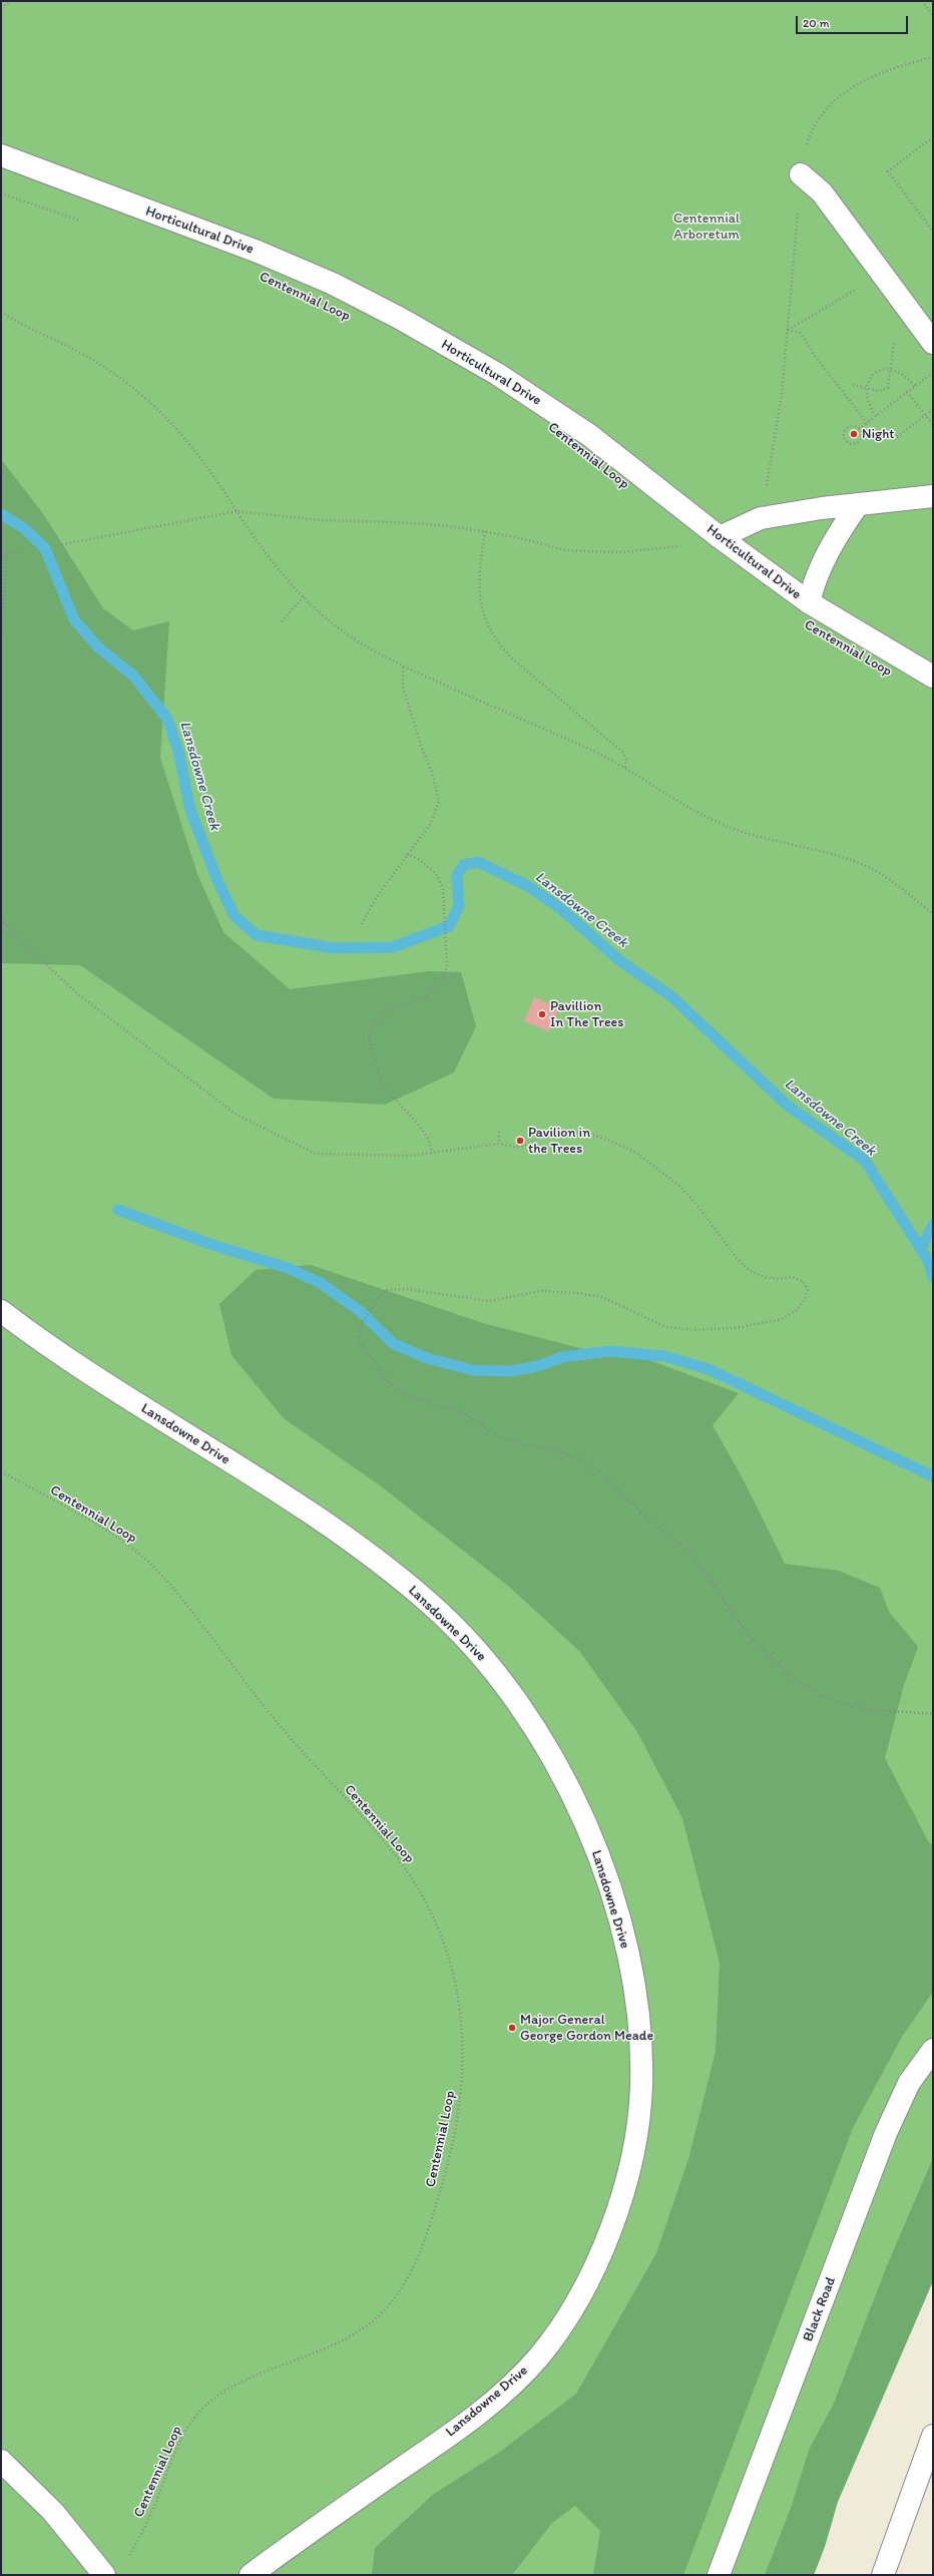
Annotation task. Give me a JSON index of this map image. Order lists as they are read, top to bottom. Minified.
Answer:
{"streets":{"main road":["Horticultural Drive","Lansdowne Drive","Black Road"],"path":["Centennial Loop"]},"water":["Lansdowne Creek"],"parks":["Centennial Arboretum"],"places":["Night","Pavillion In The Trees","Pavilion in the Trees","Major General George Gordon Meade"],"scale_bar":"20 m"}
